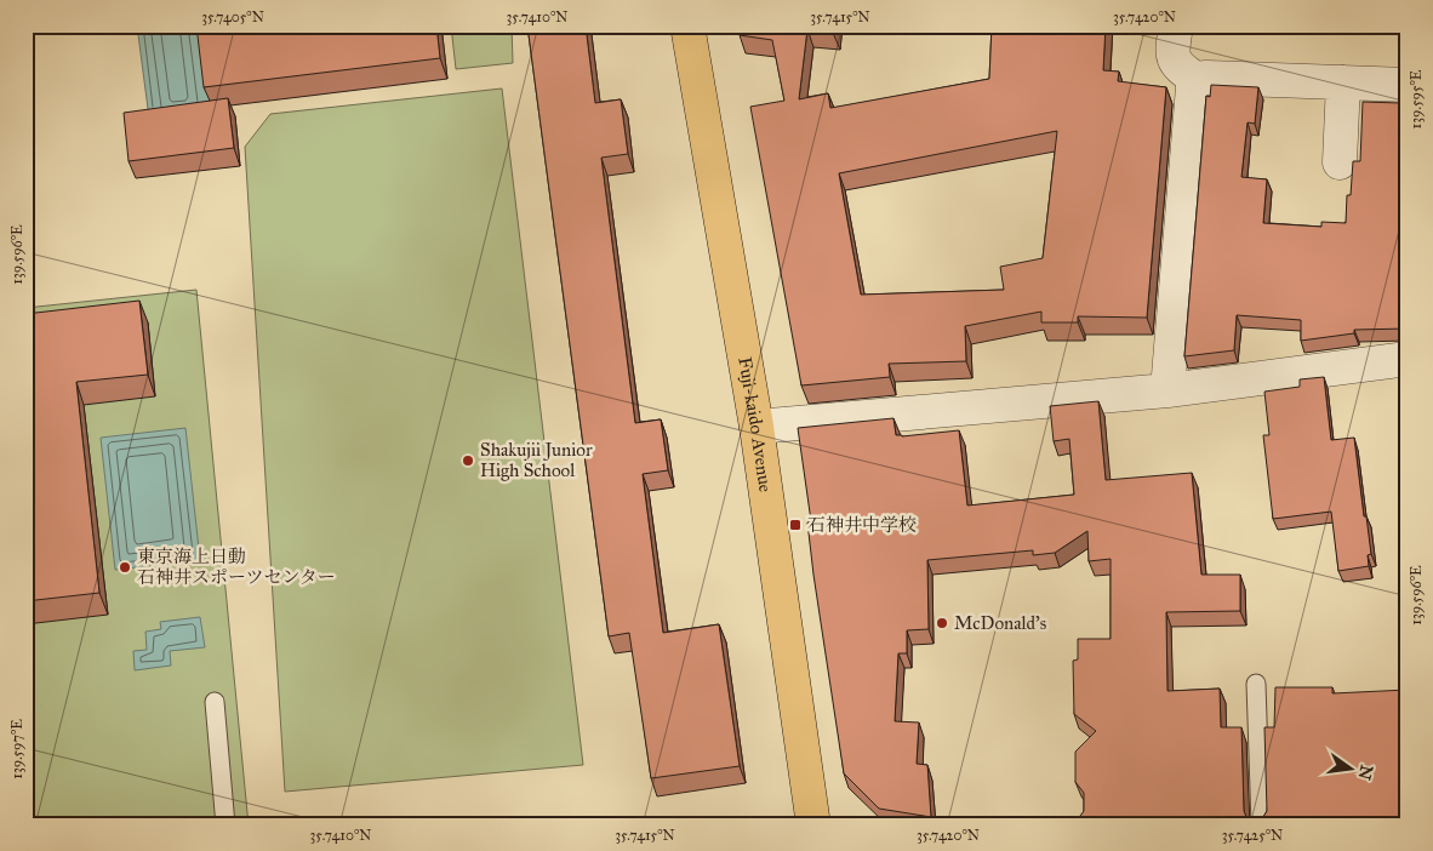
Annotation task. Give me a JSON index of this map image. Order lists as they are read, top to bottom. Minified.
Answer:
{"streets":{"main road":["Fuji-kaido Avenue"]},"places":{"other":["Shakujii Junior High School","東京海上日動 石神井スポーツセンター","McDonald's"],"transit":["石神井中学校"]},"north":"right","coordinates":["35.7405°N","35.7410°N","35.7415°N","35.7420°N","139.595°E","139.596°E","139.597°E","35.7425°N"]}
